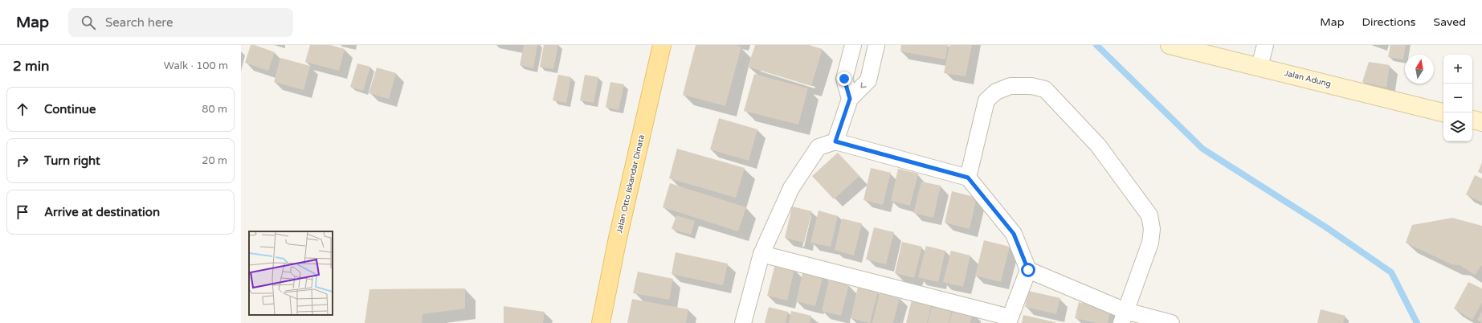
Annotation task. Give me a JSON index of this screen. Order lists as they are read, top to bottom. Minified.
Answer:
{"streets":{"main road":["Jalan Adung","Jalan Otto Iskandar Dinata"]},"north":"top","page":{"header":"Map","search":"Search here","nav":["Map","Directions","Saved"],"heading":["2 min","Walk · 100 m"],"map_buttons":["+","−"],"list":[["Continue","80 m"],["Turn right","20 m"],"Arrive at destination"]}}
